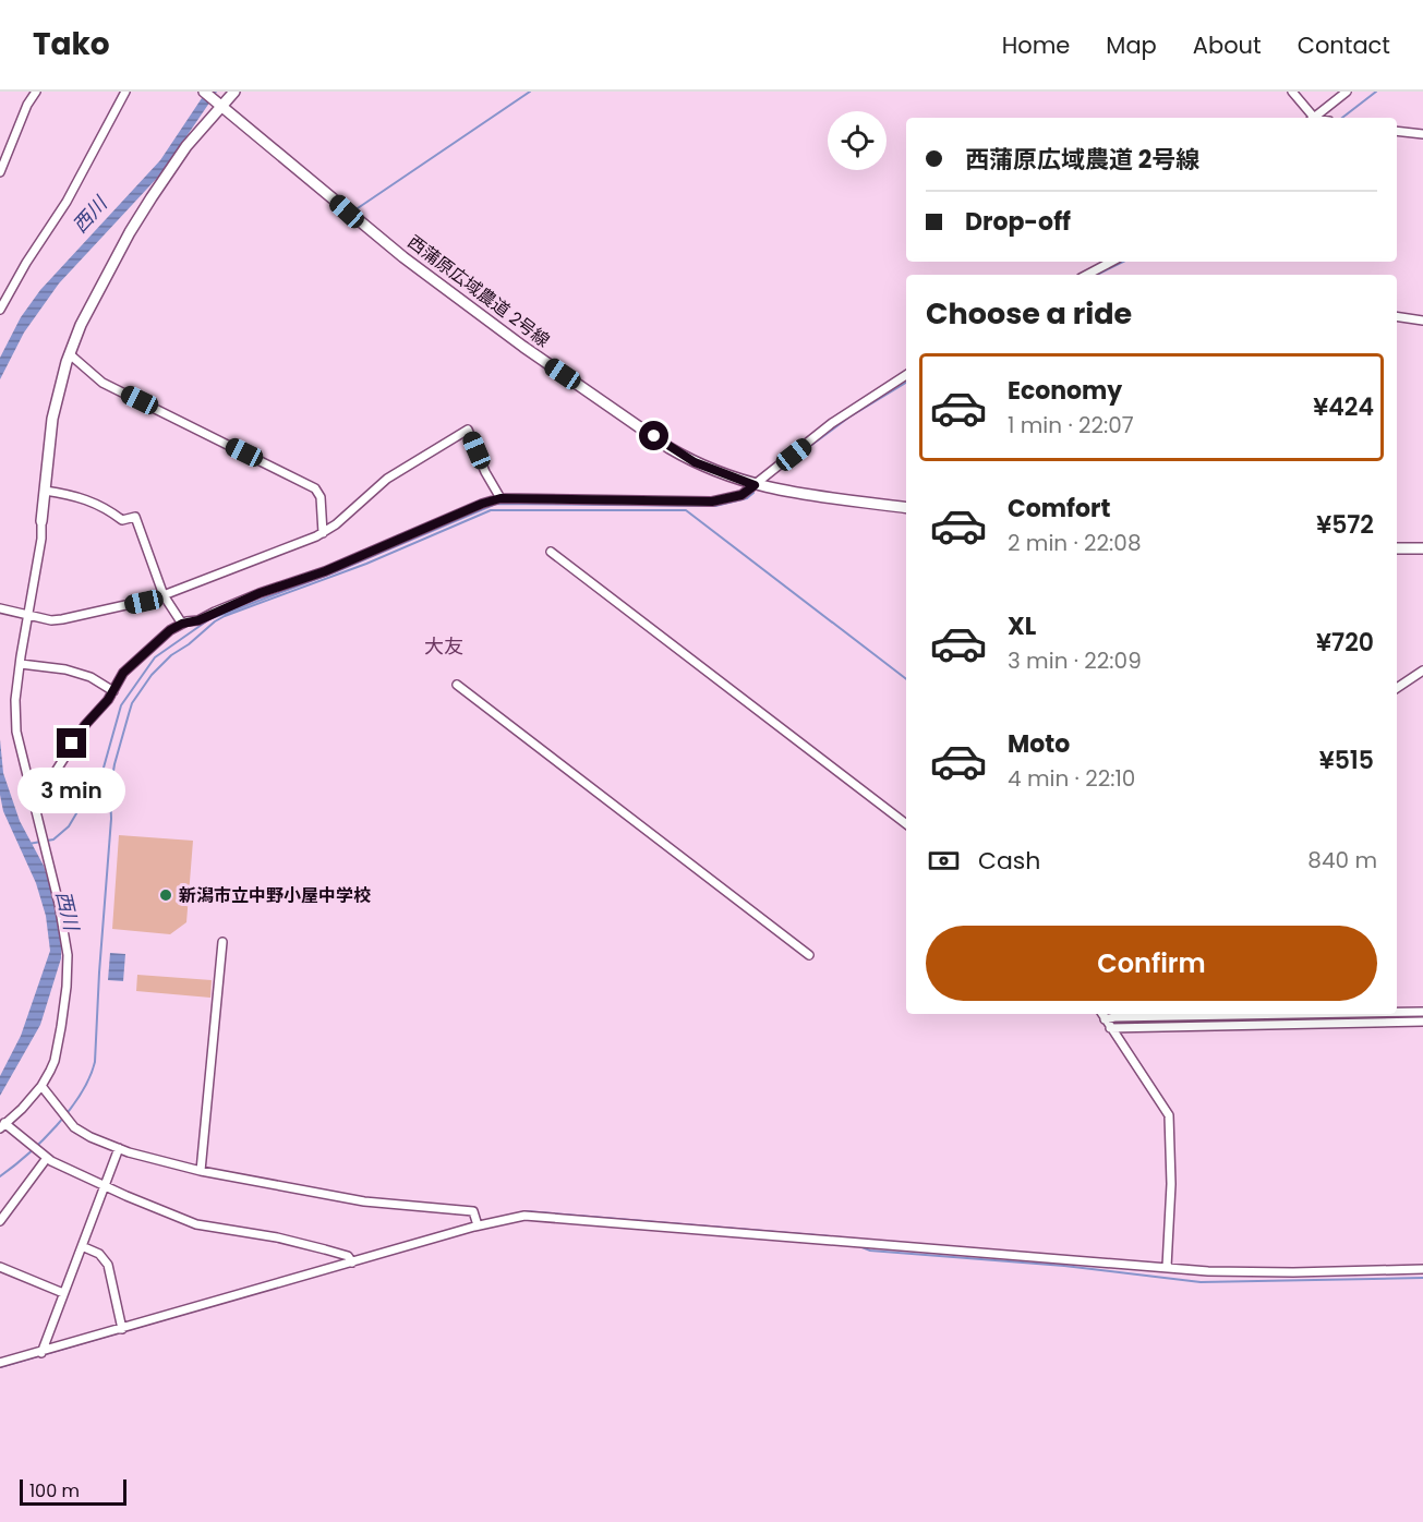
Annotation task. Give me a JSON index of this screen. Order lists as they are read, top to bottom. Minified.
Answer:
{"streets":{"street":["西蒲原広域農道 2号線"]},"districts":["大友"],"water":["西川"],"places":["新潟市立中野小屋中学校"],"scale_bar":"100 m","page":{"header":"Tako","nav":["Home","Map","About","Contact"],"banner":["西蒲原広域農道 2号線","Drop-off"],"heading":"Choose a ride","list":[{"name":"Economy","note":"1 min · 22:07","value":"¥424"},{"name":"Comfort","note":"2 min · 22:08","value":"¥572"},{"name":"XL","note":"3 min · 22:09","value":"¥720"},{"name":"Moto","note":"4 min · 22:10","value":"¥515"}],"bubble":"3 min","pay":["Cash","840 m"],"buttons":"Confirm","scale":"100 m"}}
